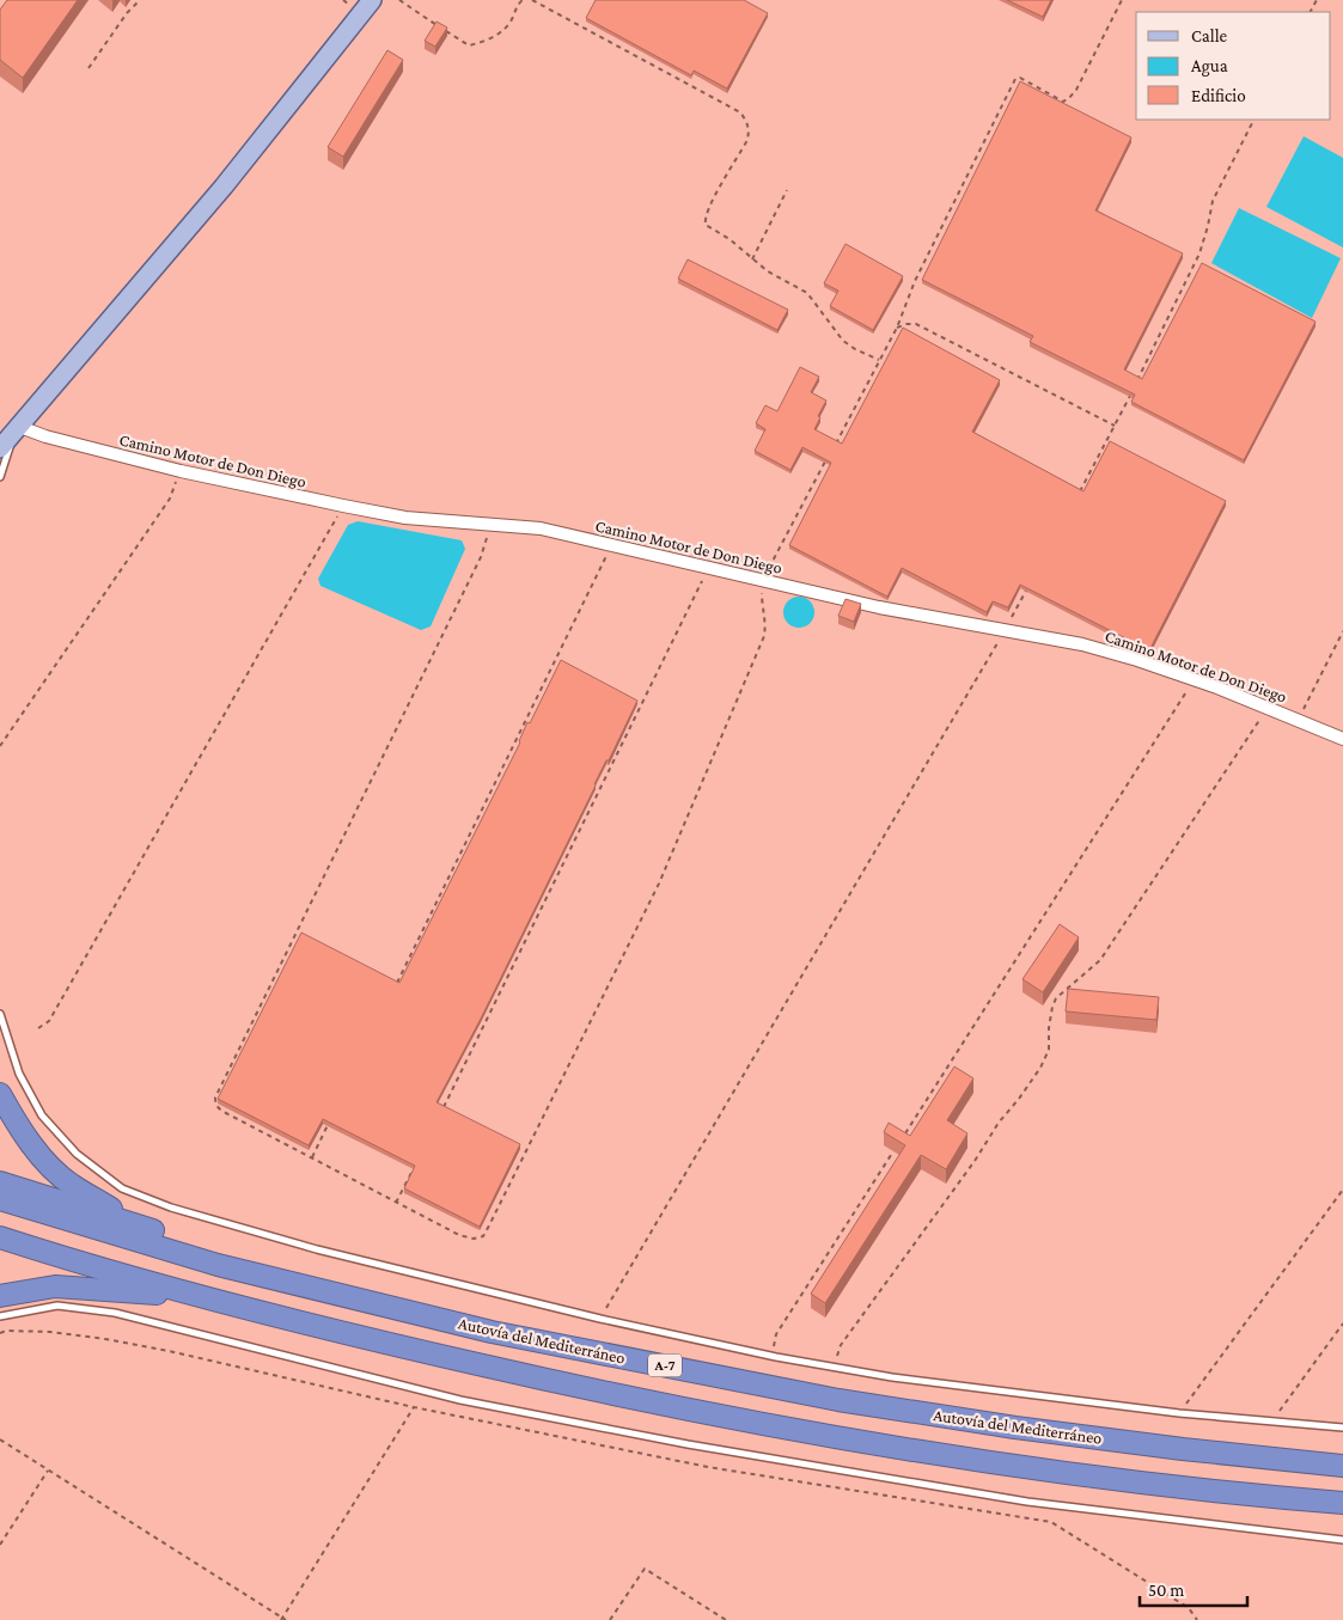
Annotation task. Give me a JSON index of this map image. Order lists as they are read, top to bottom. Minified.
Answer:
{"streets":{"highway":["Autovía del Mediterráneo","A-7"],"street":["Camino Motor de Don Diego"]},"legend":["Calle","Agua","Edificio"],"scale_bar":"50 m"}
